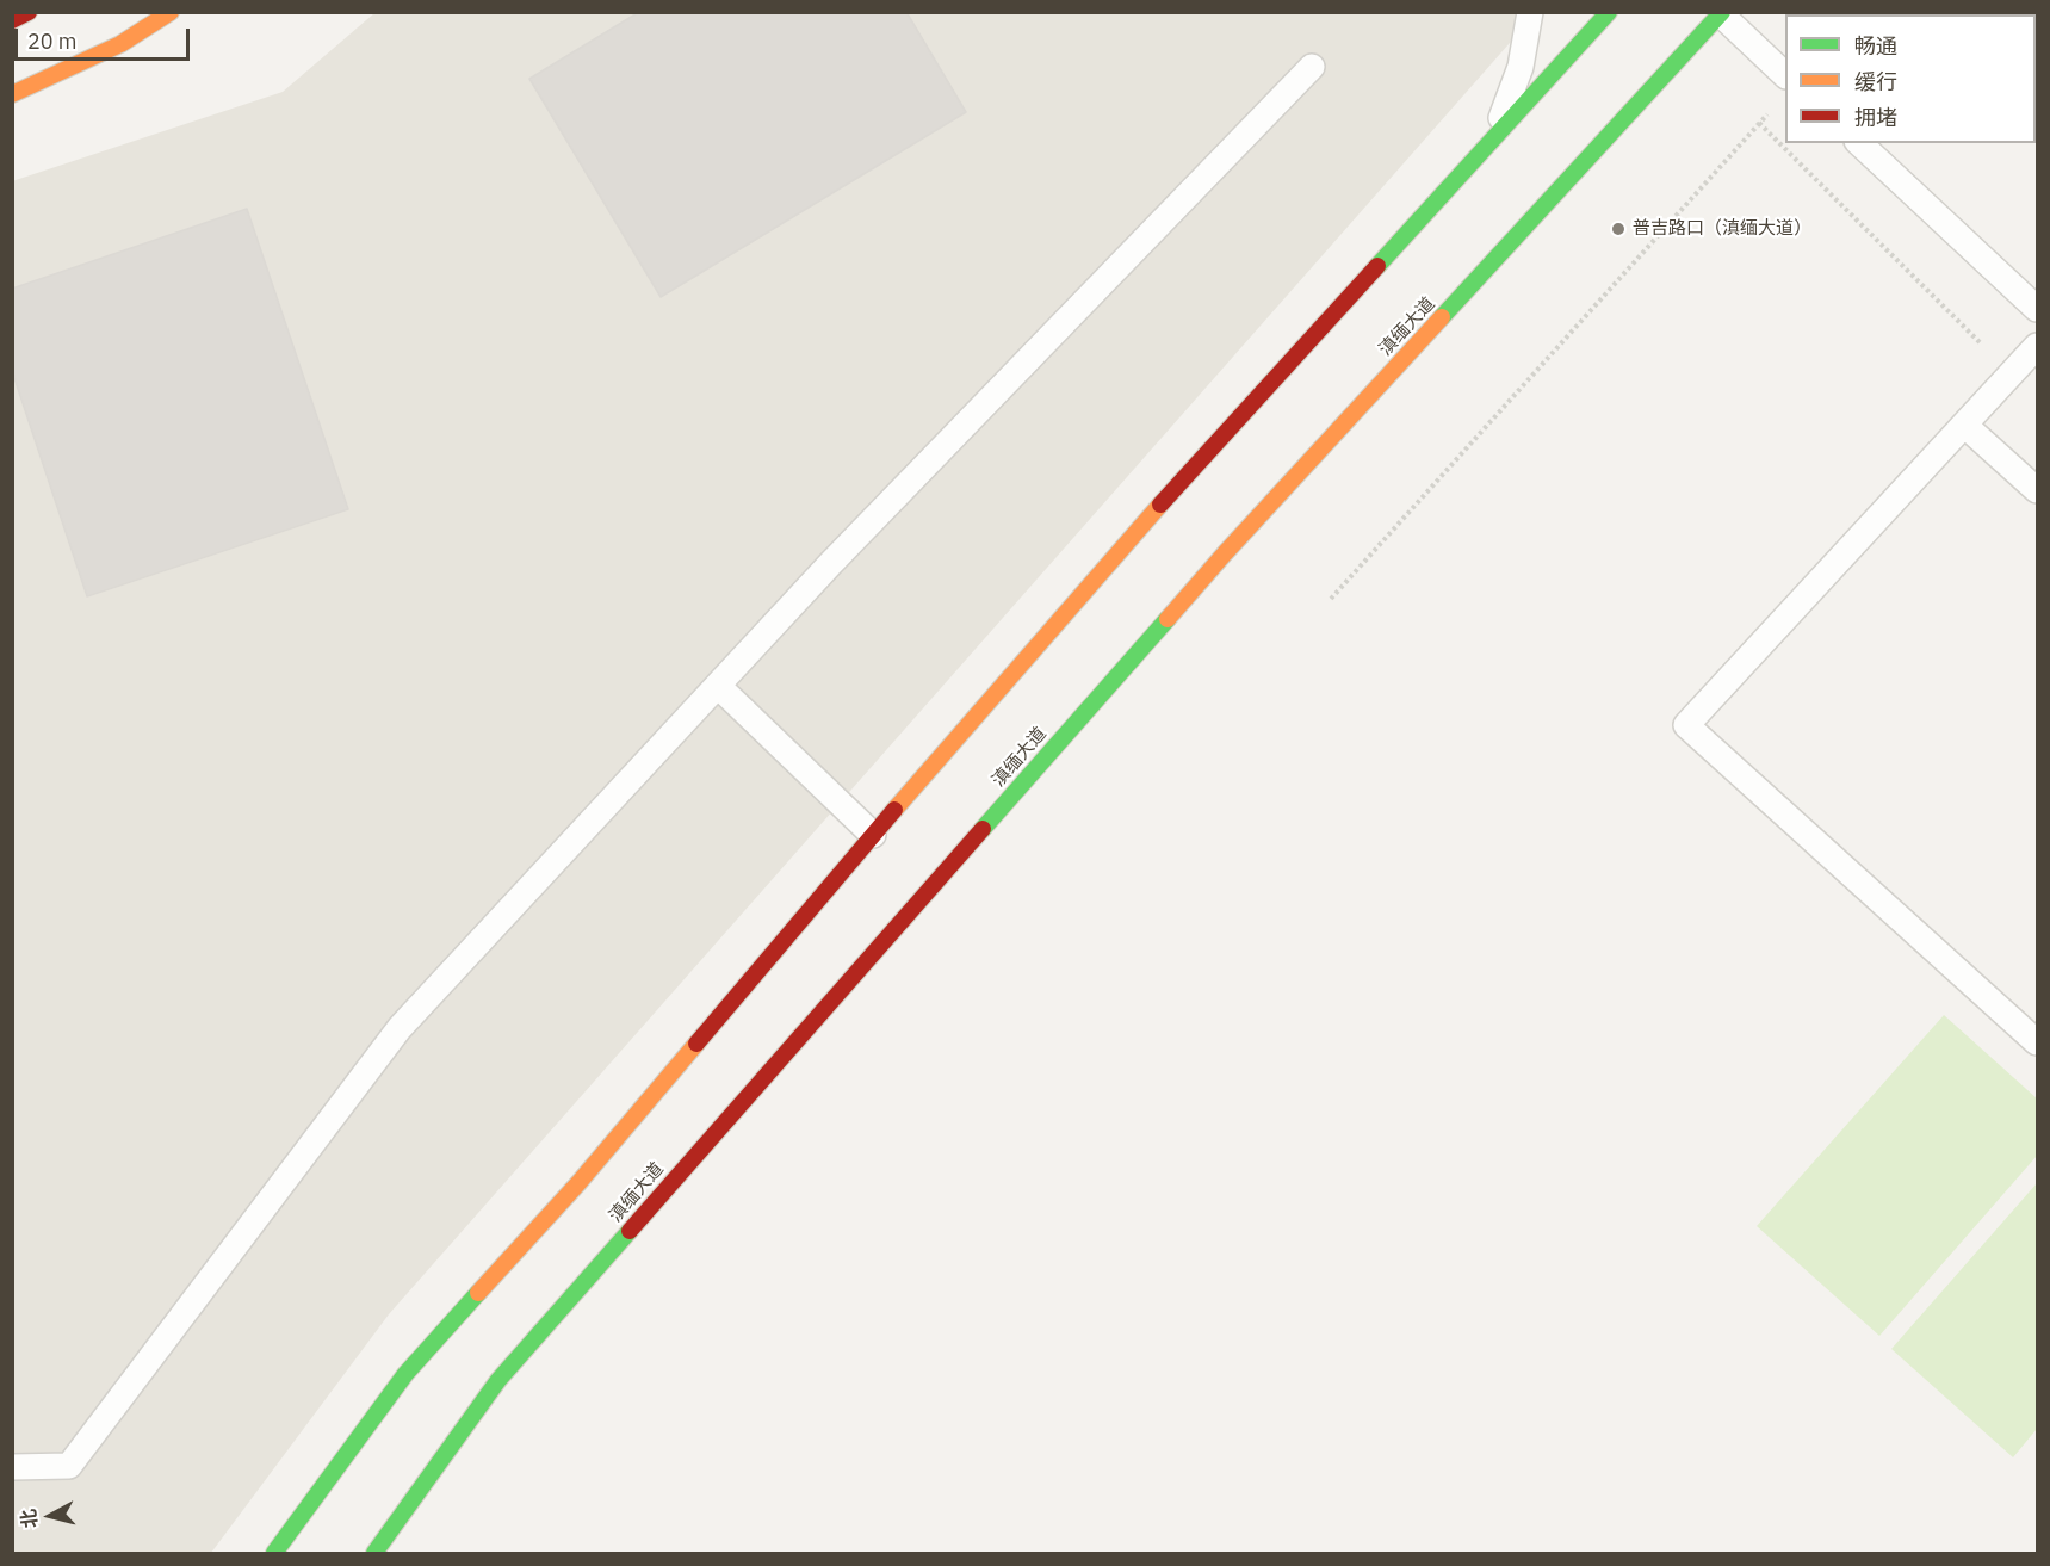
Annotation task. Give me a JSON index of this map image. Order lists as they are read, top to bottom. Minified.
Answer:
{"streets":{"main road":["滇缅大道"]},"places":["普吉路口（滇缅大道）"],"legend":["畅通","缓行","拥堵"],"scale_bar":"20 m","north":"left"}
